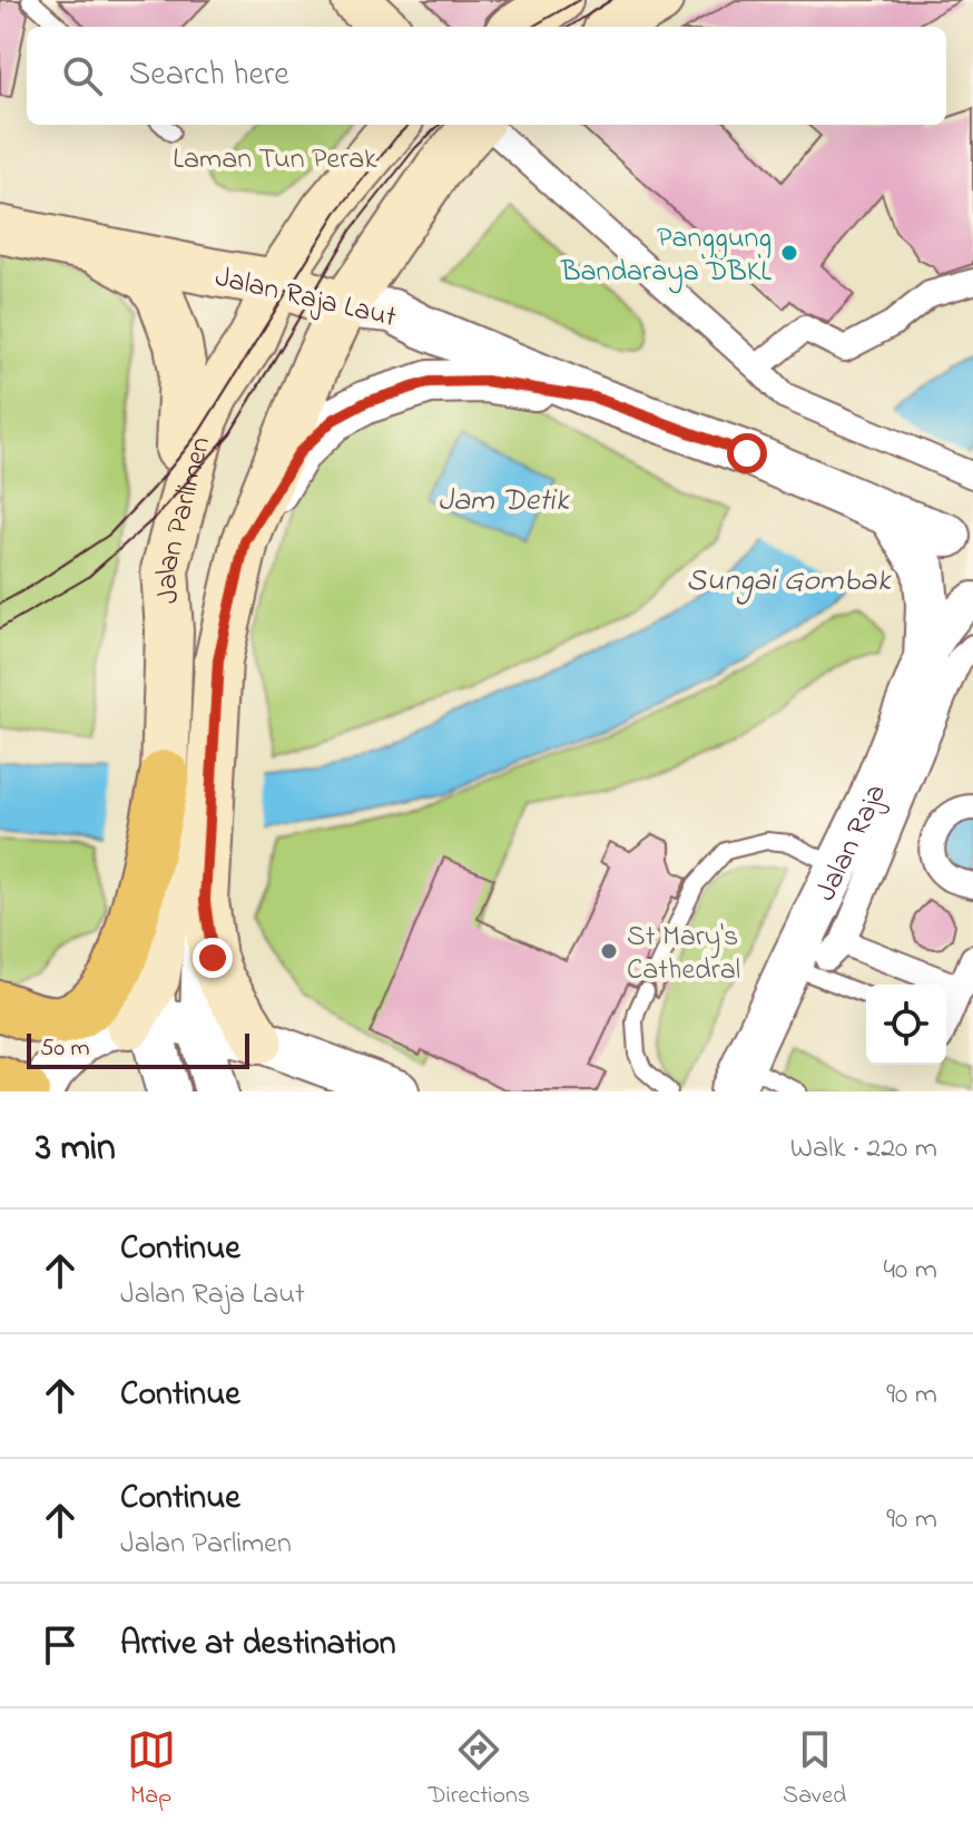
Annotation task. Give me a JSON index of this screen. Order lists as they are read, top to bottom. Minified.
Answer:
{"streets":{"main road":["Jalan Raja Laut","Jalan Parlimen"],"street":["Jalan Raja"]},"crossings":[["Jalan Raja Laut","Jalan Parlimen"]],"water":["Jam Detik","Sungai Gombak"],"parks":["Laman Tun Perak"],"places":["Panggung Bandaraya DBKL","St Mary's Cathedral"],"scale_bar":"50 m","page":{"search":"Search here","scale":"50 m","heading":["3 min","Walk · 220 m"],"list":[["Continue","Jalan Raja Laut","40 m"],["Continue","90 m"],["Continue","Jalan Parlimen","90 m"],"Arrive at destination"],"nav":["Map","Directions","Saved"]}}
